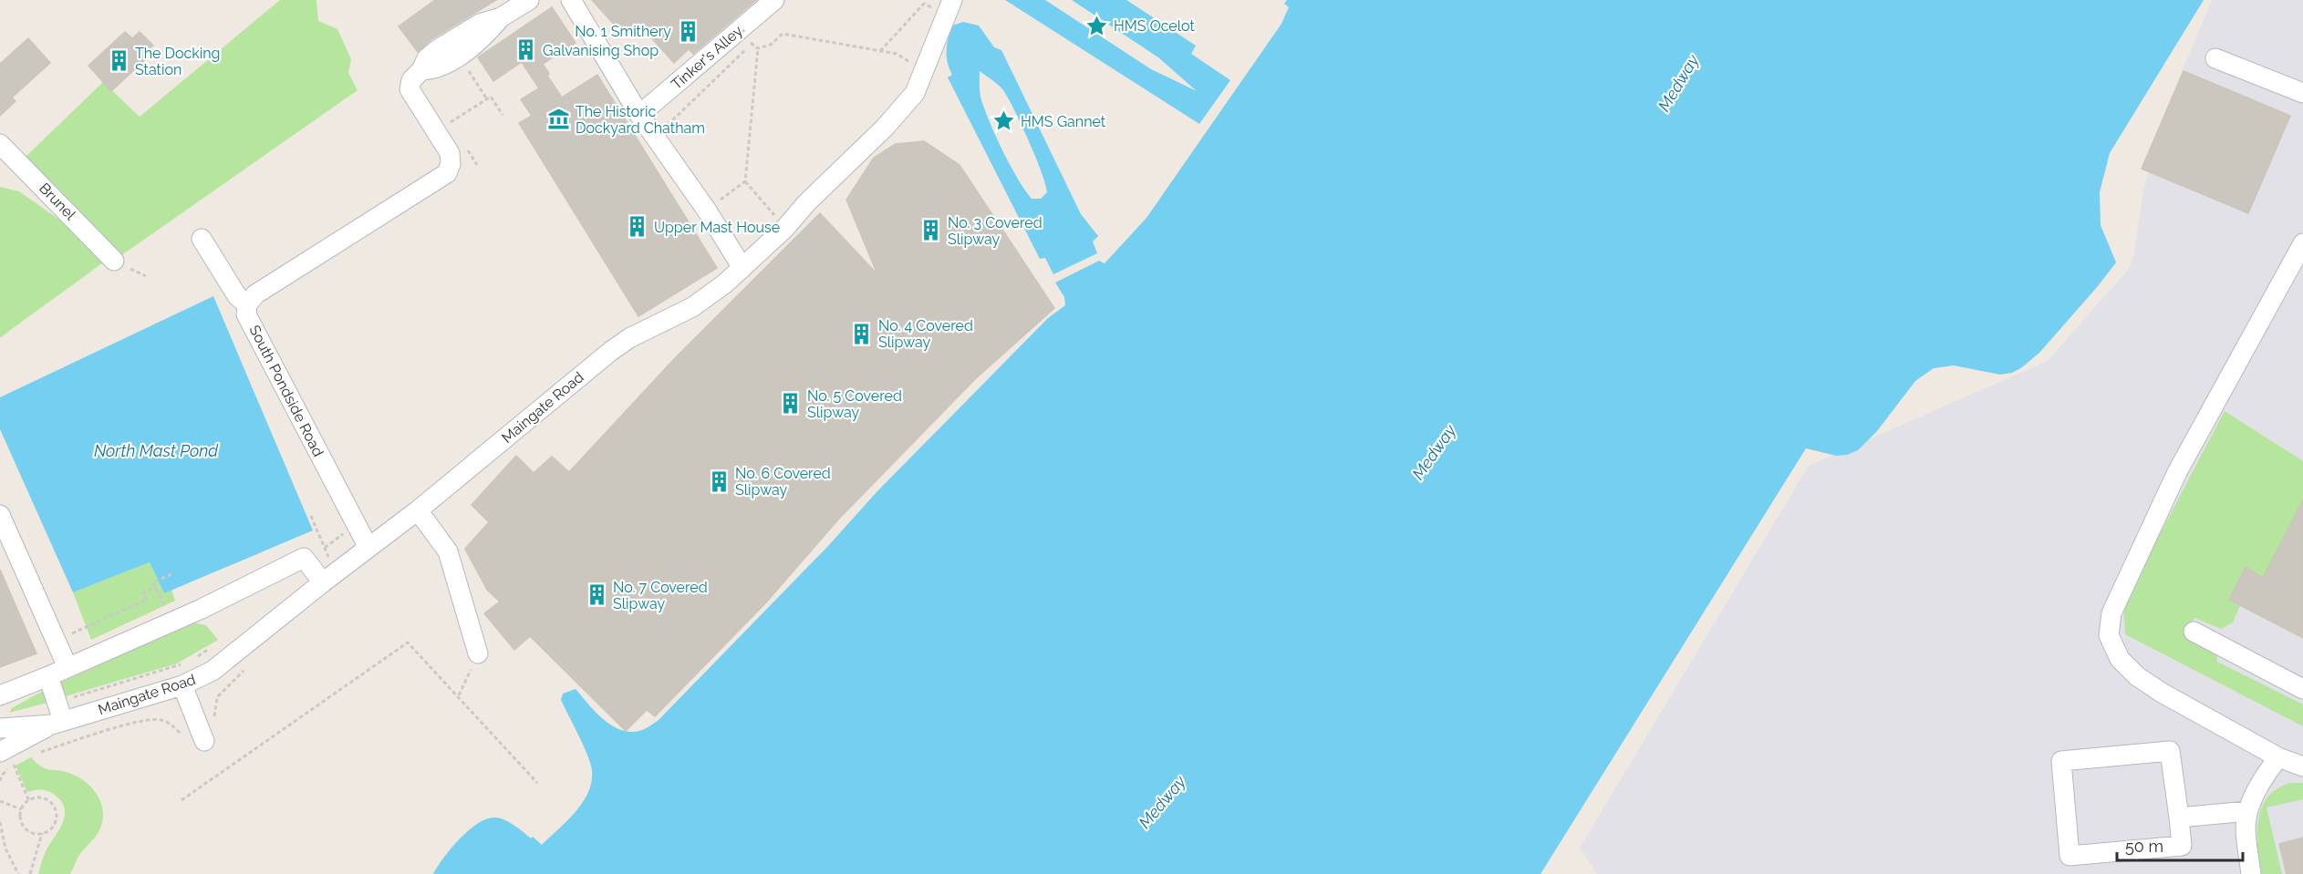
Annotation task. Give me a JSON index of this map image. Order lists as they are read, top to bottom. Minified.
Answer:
{"streets":{"street":["Tinker's Alley","Brunel","South Pondside Road","Maingate Road"]},"crossings":[["South Pondside Road","Maingate Road"]],"water":["Medway","North Mast Pond"],"places":{"place":["HMS Ocelot","HMS Gannet"],"building":["No. 1 Smithery","Galvanising Shop","The Docking Station","Upper Mast House","No. 3 Covered Slipway","No. 4 Covered Slipway","No. 5 Covered Slipway","No. 6 Covered Slipway","No. 7 Covered Slipway"],"museum":["The Historic Dockyard Chatham"]},"scale_bar":"50 m"}
